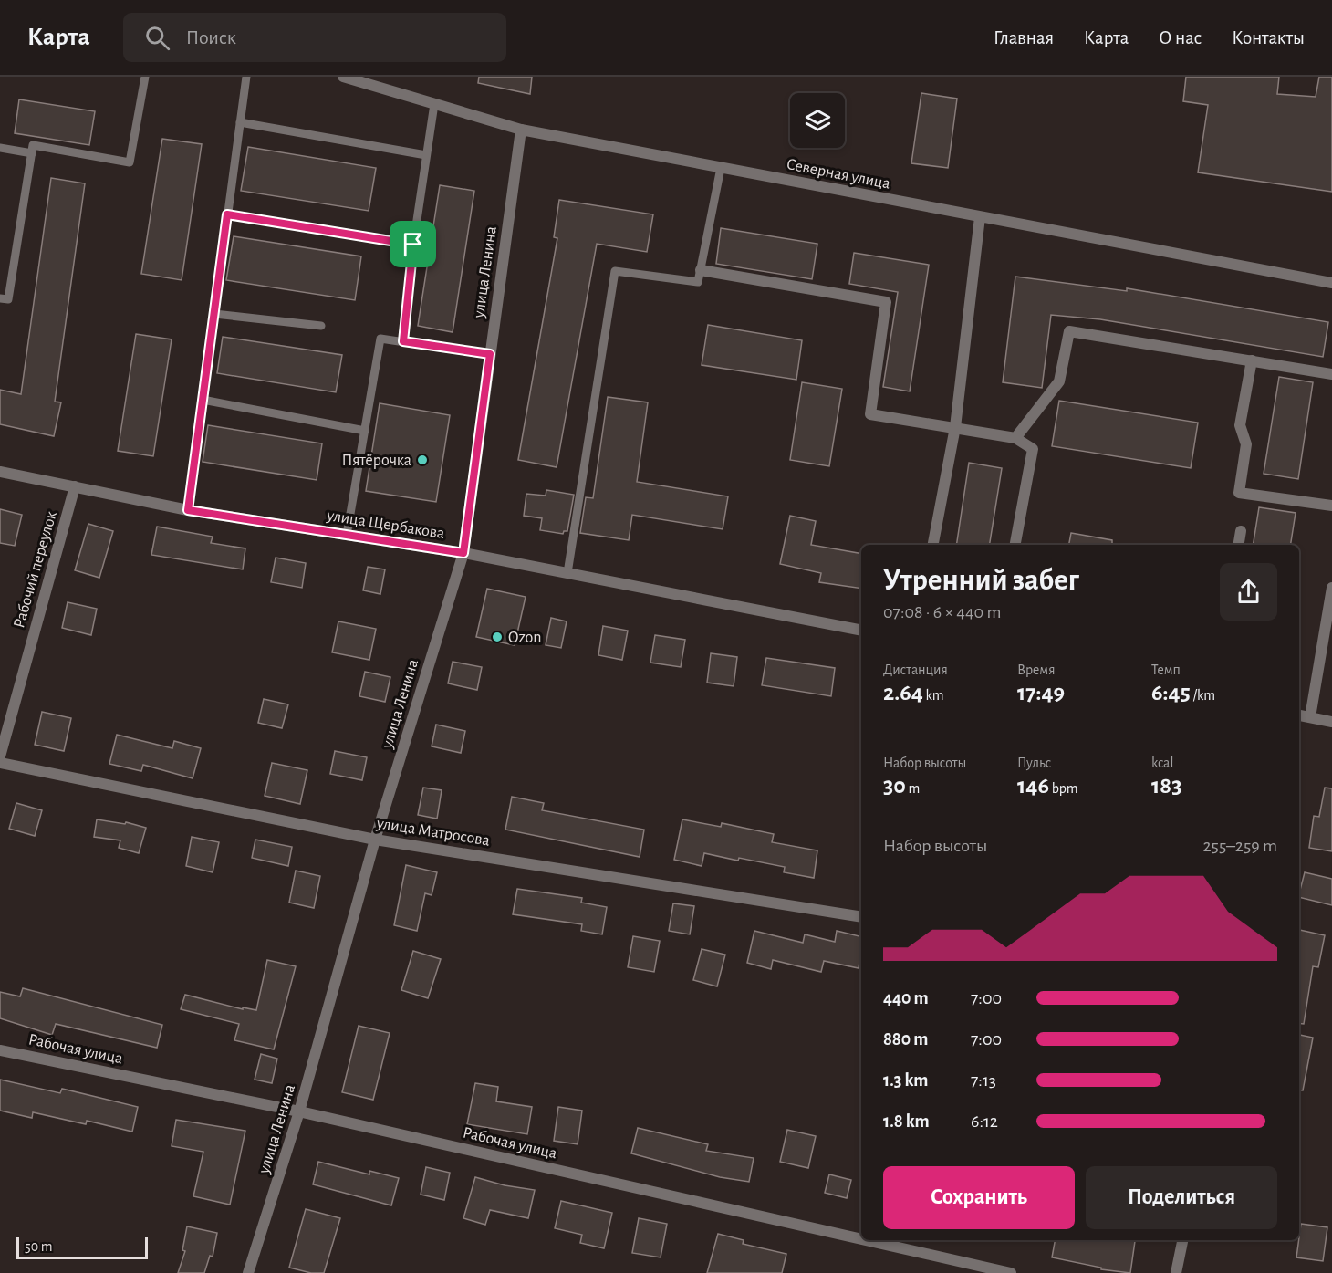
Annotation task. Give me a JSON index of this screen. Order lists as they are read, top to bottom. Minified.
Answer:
{"streets":{"street":["Северная улица","улица Ленина","улица Щербакова","Рабочий переулок","улица Матросова","Рабочая улица"]},"crossings":[["Северная улица","улица Ленина"],["улица Ленина","улица Щербакова"],["улица Ленина","улица Матросова"],["улица Ленина","Рабочая улица"],["улица Щербакова","Рабочий переулок"]],"places":["Пятёрочка","Ozon"],"scale_bar":"50 m","page":{"header":"Карта","search":"Поиск","nav":["Главная","Карта","О нас","Контакты"],"heading":["Утренний забег","07:08 · 6 × 440 m"],"stats":[["Дистанция","2.64 km"],["Время","17:49"],["Темп","6:45 /km"],["Набор высоты","30 m"],["Пульс","146 bpm"],["kcal","183"]],"chart":["Набор высоты","255–259 m"],"list":[{"name":"440 m","note":"7:00"},{"name":"880 m","note":"7:00"},{"name":"1.3 km","note":"7:13"},{"name":"1.8 km","note":"6:12"}],"buttons":["Сохранить","Поделиться"],"scale":"50 m"}}
